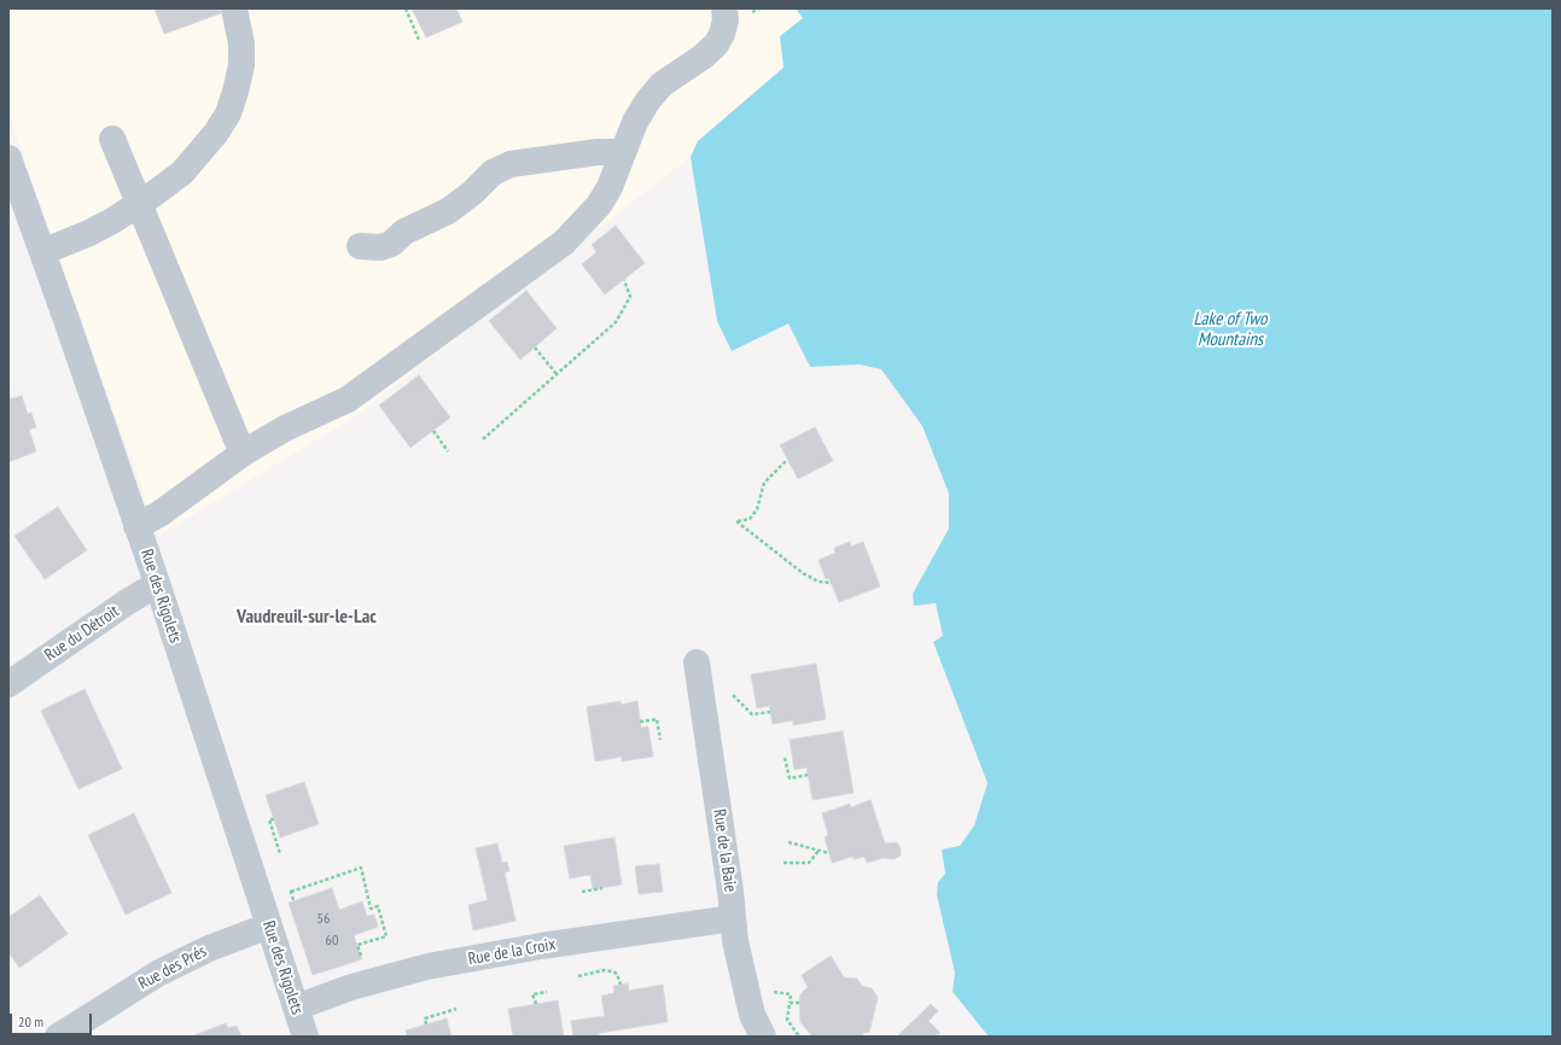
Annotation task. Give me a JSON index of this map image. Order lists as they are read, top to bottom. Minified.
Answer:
{"streets":{"street":["Rue des Rigolets","Rue du Détroit","Rue de la Baie","Rue de la Croix","Rue des Prés"]},"crossings":[["Rue des Rigolets","Rue du Détroit"],["Rue des Rigolets","Rue de la Croix"],["Rue des Rigolets","Rue des Prés"],["Rue de la Baie","Rue de la Croix"]],"districts":["Vaudreuil-sur-le-Lac"],"water":["Lake of Two Mountains"],"house_numbers":["56","60"],"scale_bar":"20 m"}
